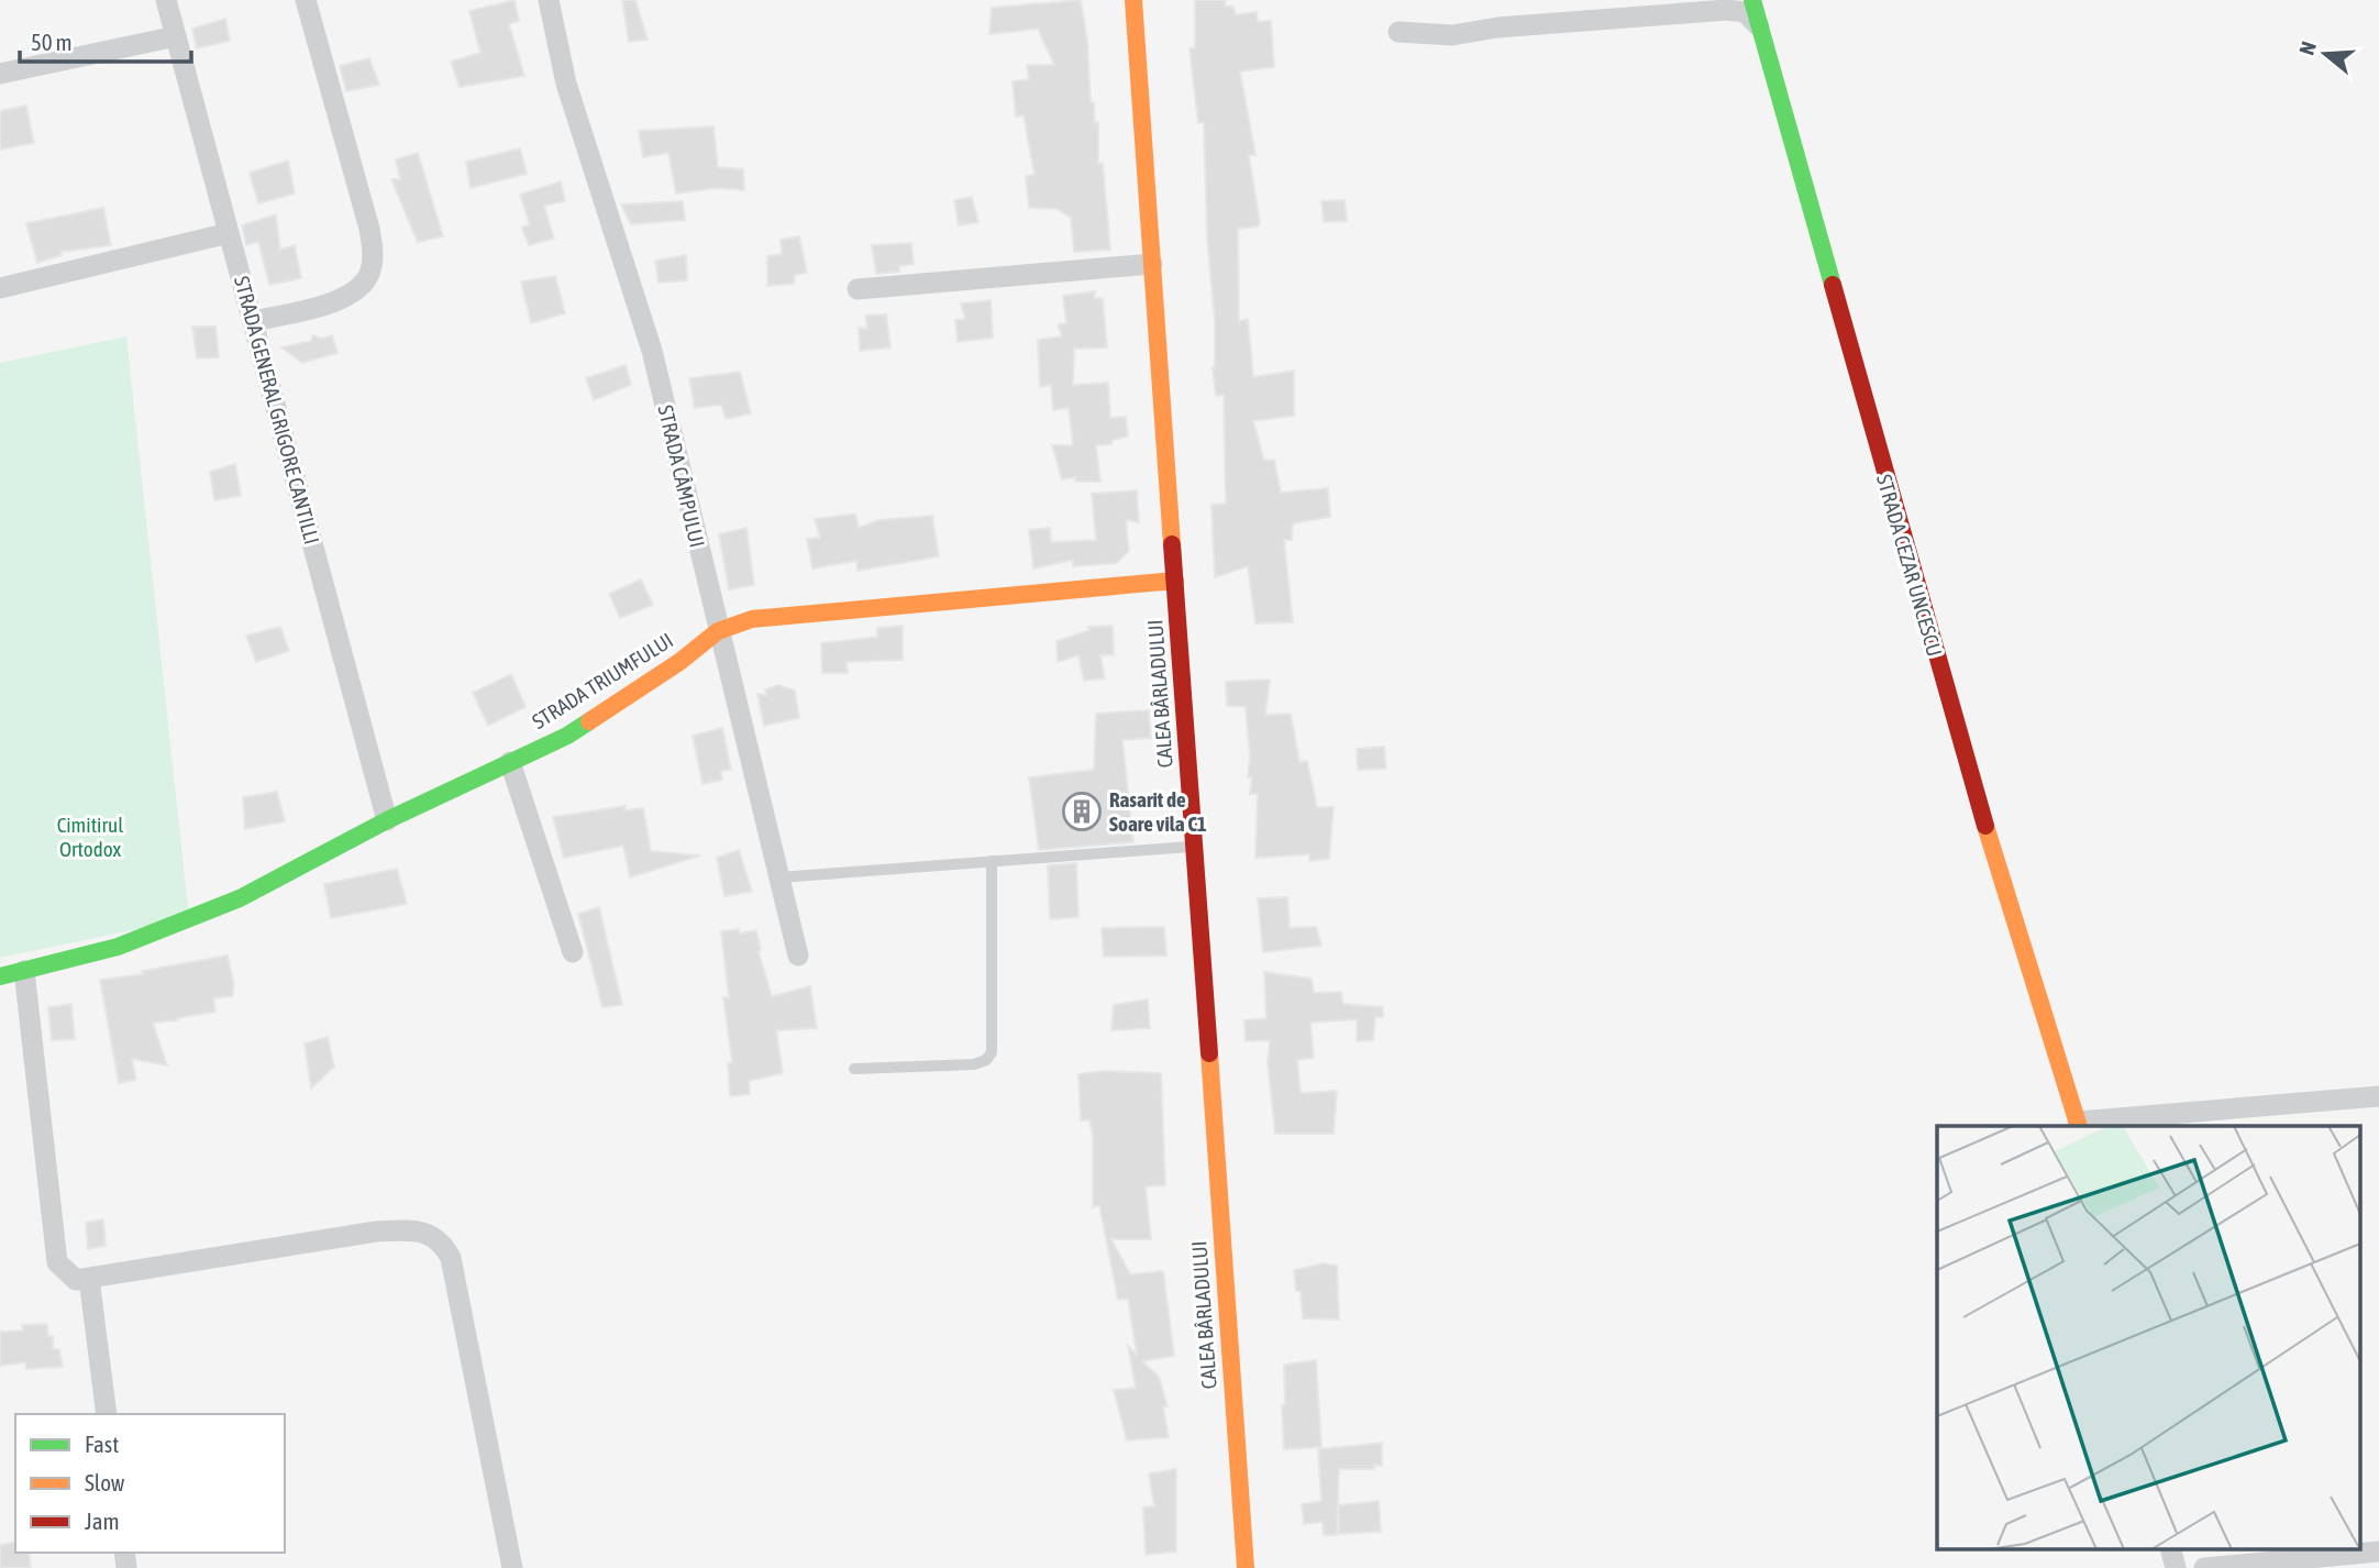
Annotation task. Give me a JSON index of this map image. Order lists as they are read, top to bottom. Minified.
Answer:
{"streets":{"street":["STRADA GENERAL GRIGORE CANTILLI","STRADA CÂMPULUI","STRADA CEZAR UNCESCU","STRADA TRIUMFULUI","CALEA BÂRLADULUI"]},"crossings":[["STRADA GENERAL GRIGORE CANTILLI","STRADA TRIUMFULUI"],["STRADA CÂMPULUI","STRADA TRIUMFULUI"],["STRADA TRIUMFULUI","CALEA BÂRLADULUI"]],"parks":["Cimitirul Ortodox"],"places":{"building":["Rasarit de Soare vila C1"]},"legend":["Fast","Slow","Jam"],"scale_bar":"50 m","north":"left"}
